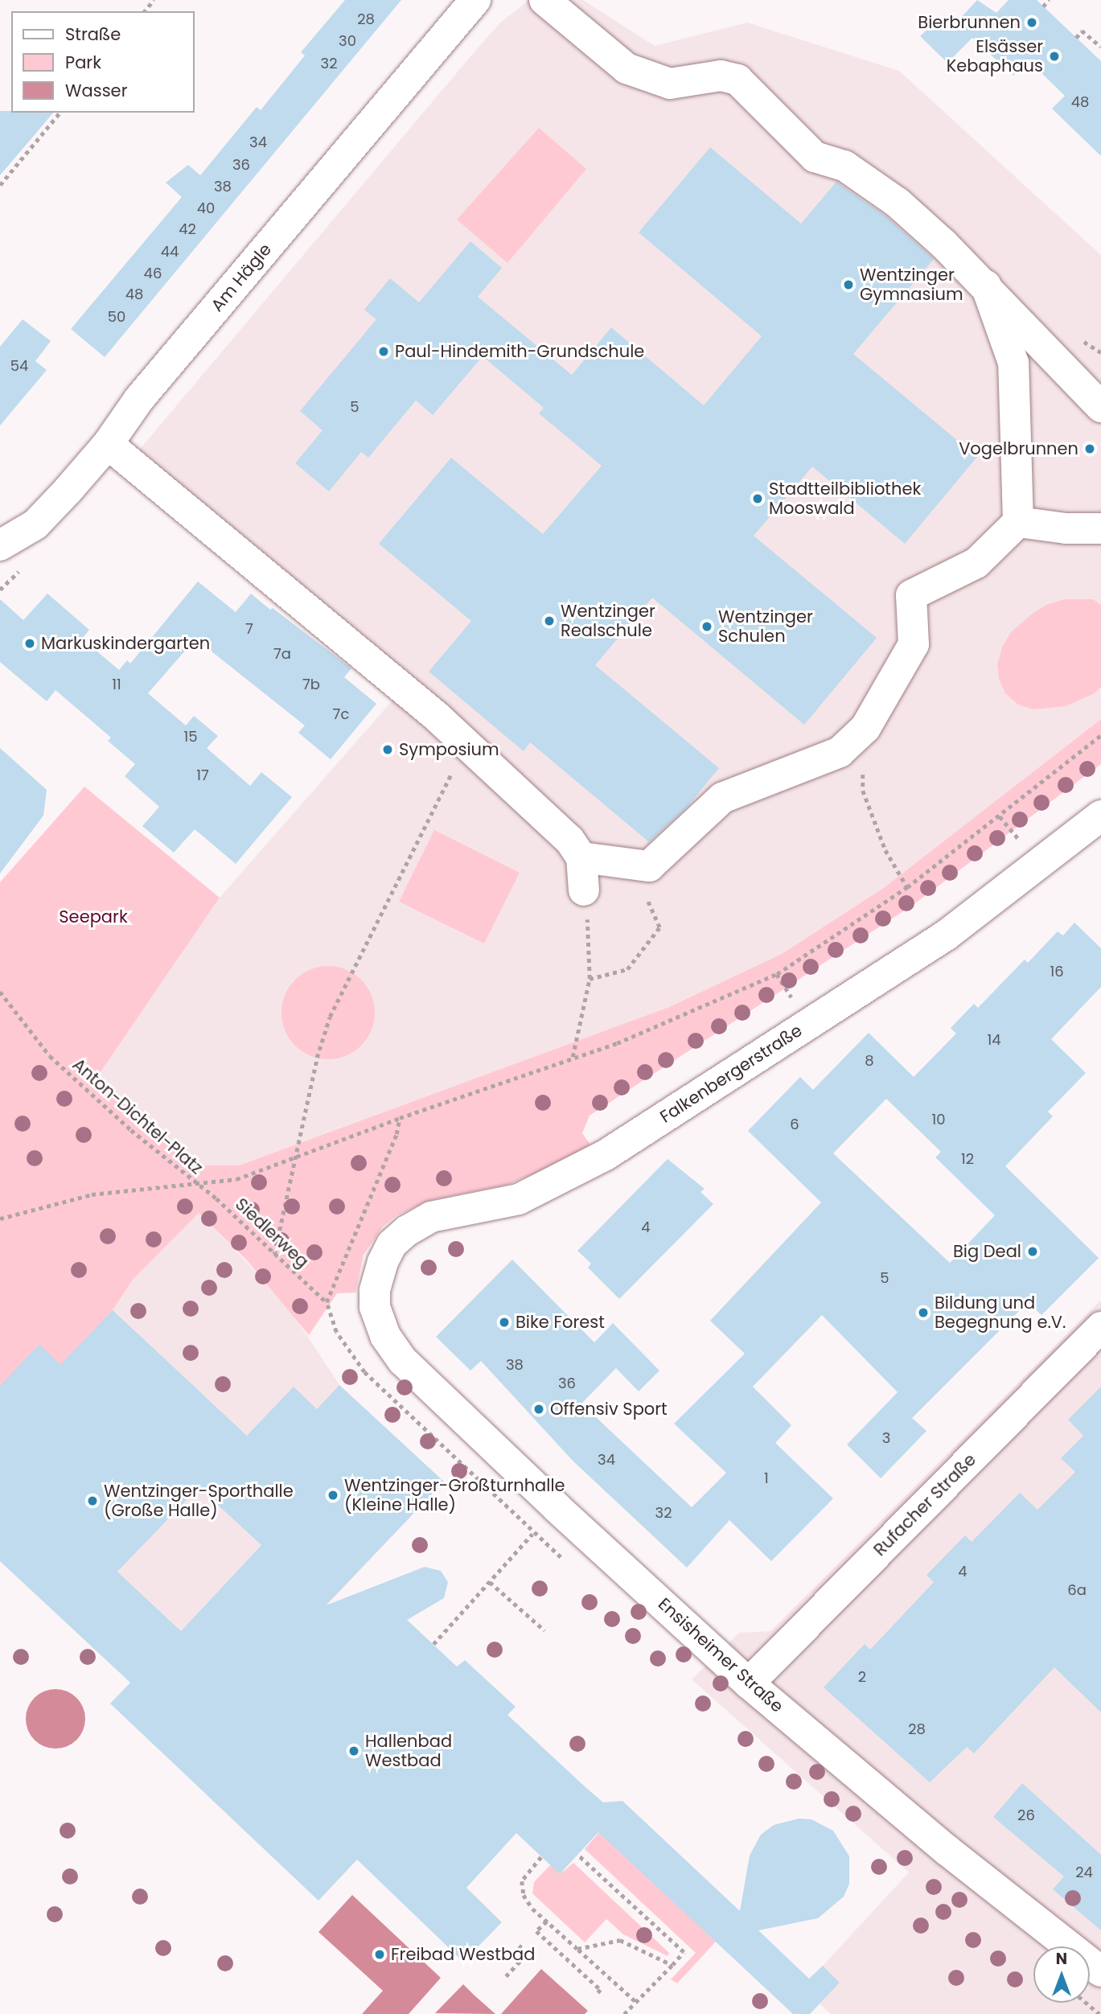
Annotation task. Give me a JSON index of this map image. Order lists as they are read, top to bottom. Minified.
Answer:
{"streets":{"street":["Am Hägle","Falkenbergerstraße","Rufacher Straße","Ensisheimer Straße"],"path":["Anton-Dichtel-Platz","Siedlerweg"]},"crossings":[["Falkenbergerstraße","Ensisheimer Straße"],["Anton-Dichtel-Platz","Siedlerweg"],["Rufacher Straße","Ensisheimer Straße"]],"parks":["Seepark"],"places":["Bierbrunnen","Elsässer Kebaphaus","Wentzinger Gymnasium","Paul-Hindemith-Grundschule","Vogelbrunnen","Stadtteilbibliothek Mooswald","Wentzinger Realschule","Wentzinger Schulen","Markuskindergarten","Symposium","Big Deal","Bildung und Begegnung e.V.","Bike Forest","Offensiv Sport","Wentzinger-Großturnhalle (Kleine Halle)","Wentzinger-Sporthalle (Große Halle)","Hallenbad Westbad","Freibad Westbad"],"house_numbers":["28","30","32","48","34","36","38","40","42","44","46","48","50","54","5","7","7a","11","7b","7c","15","17","16","14","8","10","6","12","4","5","38","36","3","34","1","32","4","6a","2","28","26","24"],"legend":["Straße","Park","Wasser"],"north":"top"}
